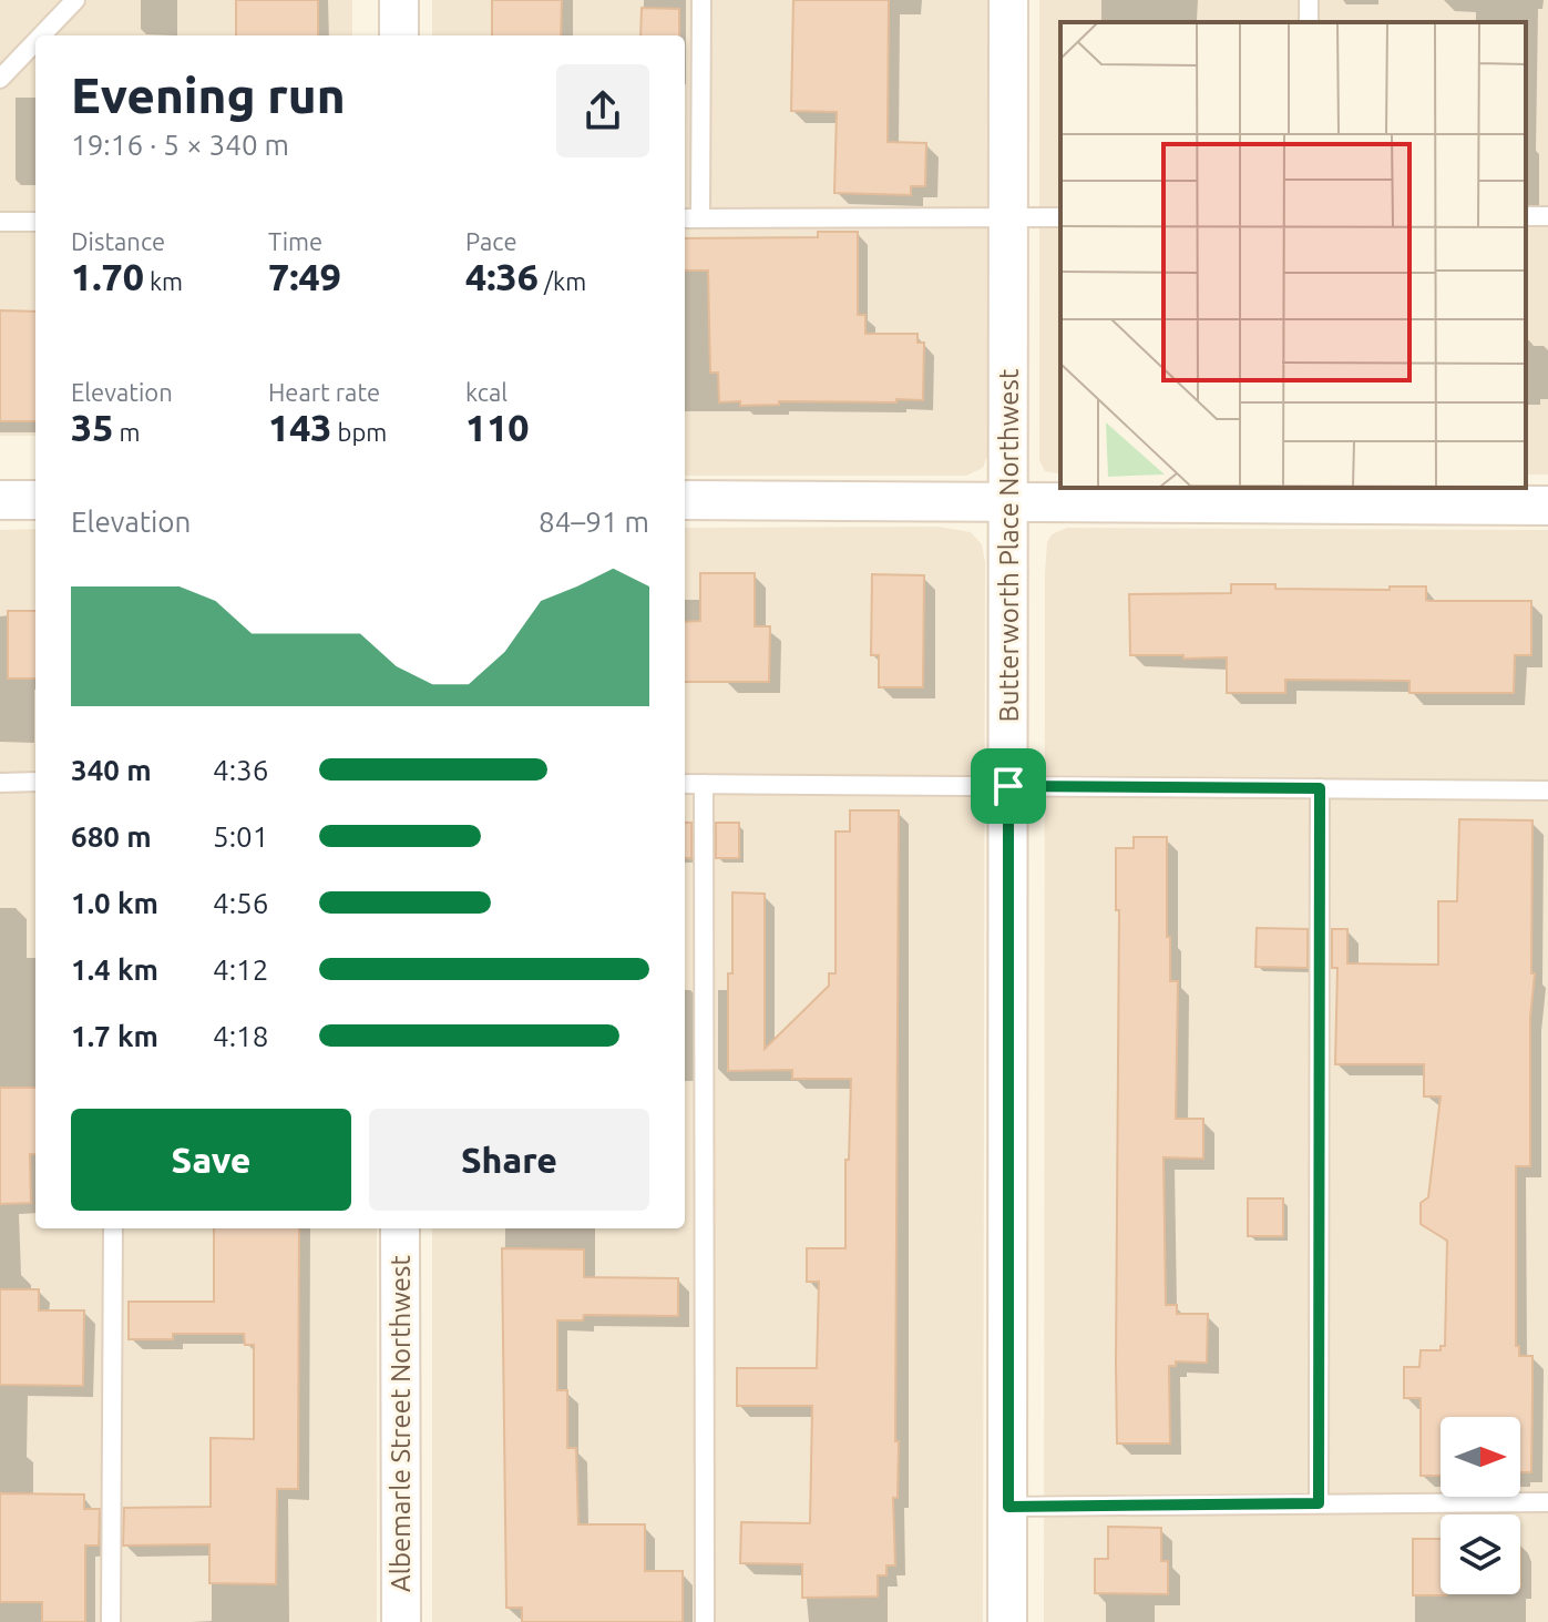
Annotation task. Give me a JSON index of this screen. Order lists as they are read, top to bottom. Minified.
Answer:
{"streets":{"street":["Butterworth Place Northwest","Albemarle Street Northwest"]},"north":"right","page":{"heading":["Evening run","19:16 · 5 × 340 m"],"stats":[["Distance","1.70 km"],["Time","7:49"],["Pace","4:36 /km"],["Elevation","35 m"],["Heart rate","143 bpm"],["kcal","110"]],"chart":["Elevation","84–91 m"],"list":[{"name":"340 m","note":"4:36"},{"name":"680 m","note":"5:01"},{"name":"1.0 km","note":"4:56"},{"name":"1.4 km","note":"4:12"},{"name":"1.7 km","note":"4:18"}],"buttons":["Save","Share"]}}
